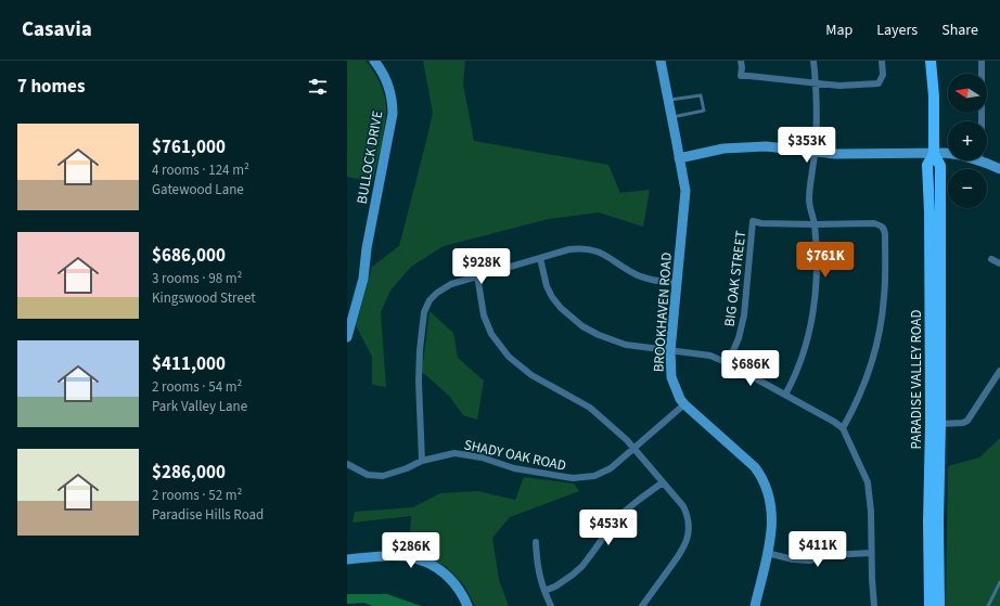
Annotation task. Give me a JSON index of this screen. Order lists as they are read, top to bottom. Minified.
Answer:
{"streets":{"main road":["PARADISE VALLEY ROAD"],"street":["BULLOCK DRIVE","BIG OAK STREET","BROOKHAVEN ROAD","SHADY OAK ROAD"]},"crossings":[["BROOKHAVEN ROAD","SHADY OAK ROAD"]],"north":"left","page":{"header":"Casavia","nav":["Map","Layers","Share"],"heading":"7 homes","map_buttons":["+","−"],"list":[{"name":"$761,000","note":"4 rooms · 124 m² · Gatewood Lane"},{"name":"$686,000","note":"3 rooms · 98 m² · Kingswood Street"},{"name":"$411,000","note":"2 rooms · 54 m² · Park Valley Lane"},{"name":"$286,000","note":"2 rooms · 52 m² · Paradise Hills Road"}],"price":["$353K","$761K","$928K","$686K","$453K","$411K","$286K"]}}
